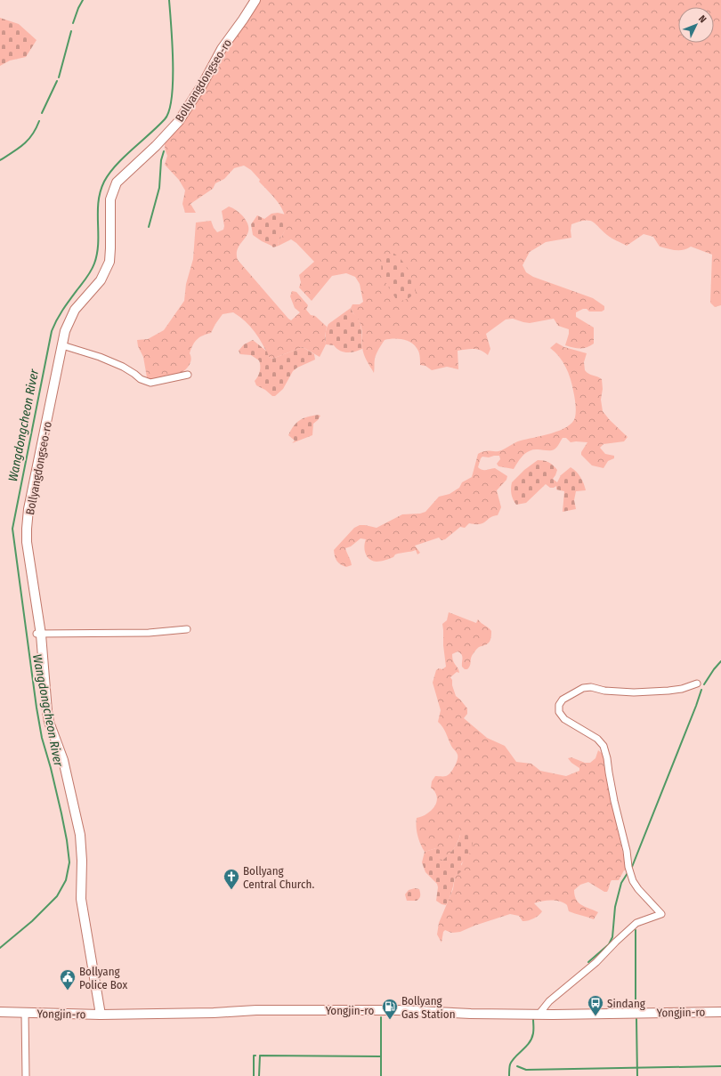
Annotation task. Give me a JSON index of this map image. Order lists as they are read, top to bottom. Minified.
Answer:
{"streets":{"street":["Bollyangdongseo-ro","Yongjin-ro"]},"crossings":[["Bollyangdongseo-ro","Yongjin-ro"]],"water":["Wangdongcheon River"],"places":{"church":["Bollyang Central Church."],"public building":["Bollyang Police Box"],"bus stop":["Sindang"],"fuel station":["Bollyang Gas Station"]},"north":"top right"}
